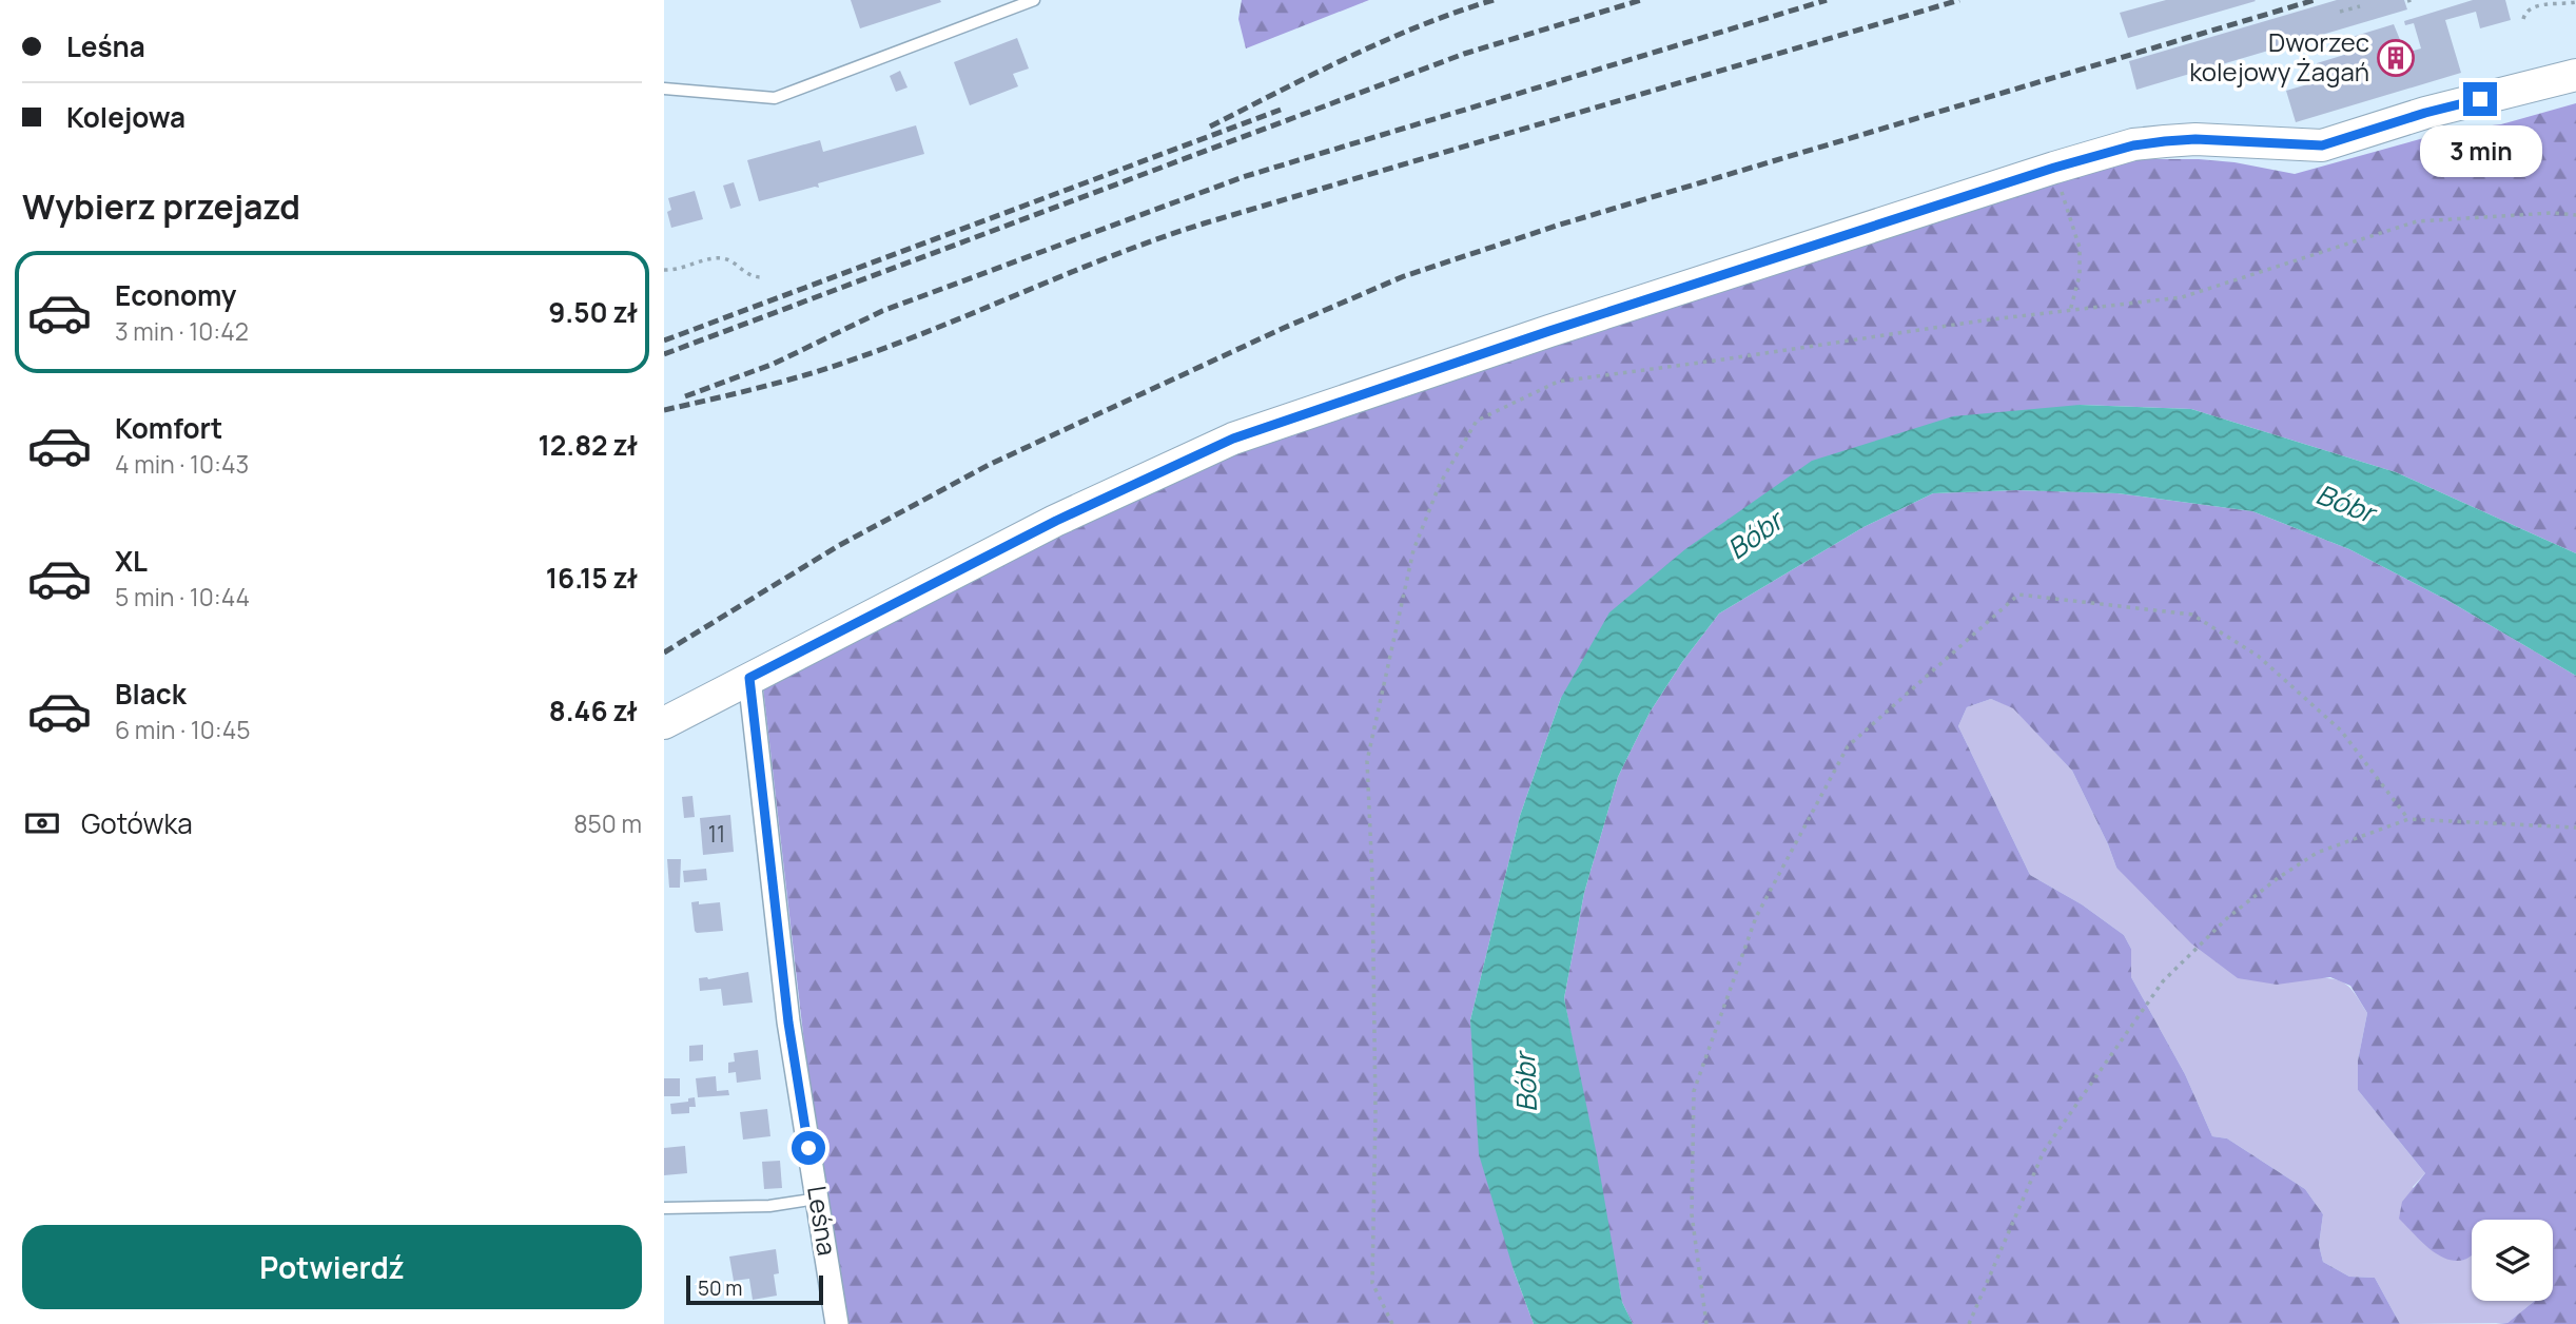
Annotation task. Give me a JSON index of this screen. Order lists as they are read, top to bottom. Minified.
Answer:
{"streets":{"street":["Leśna"]},"water":["Bóbr"],"places":{"building":["Dworzec kolejowy Żagań"]},"house_numbers":["11"],"scale_bar":"50 m","page":{"banner":["Leśna","Kolejowa"],"bubble":"3 min","heading":"Wybierz przejazd","list":[{"name":"Economy","note":"3 min · 10:42","value":"9.50 zł"},{"name":"Komfort","note":"4 min · 10:43","value":"12.82 zł"},{"name":"XL","note":"5 min · 10:44","value":"16.15 zł"},{"name":"Black","note":"6 min · 10:45","value":"8.46 zł"}],"pay":["Gotówka","850 m"],"buttons":"Potwierdź","scale":"50 m"}}
